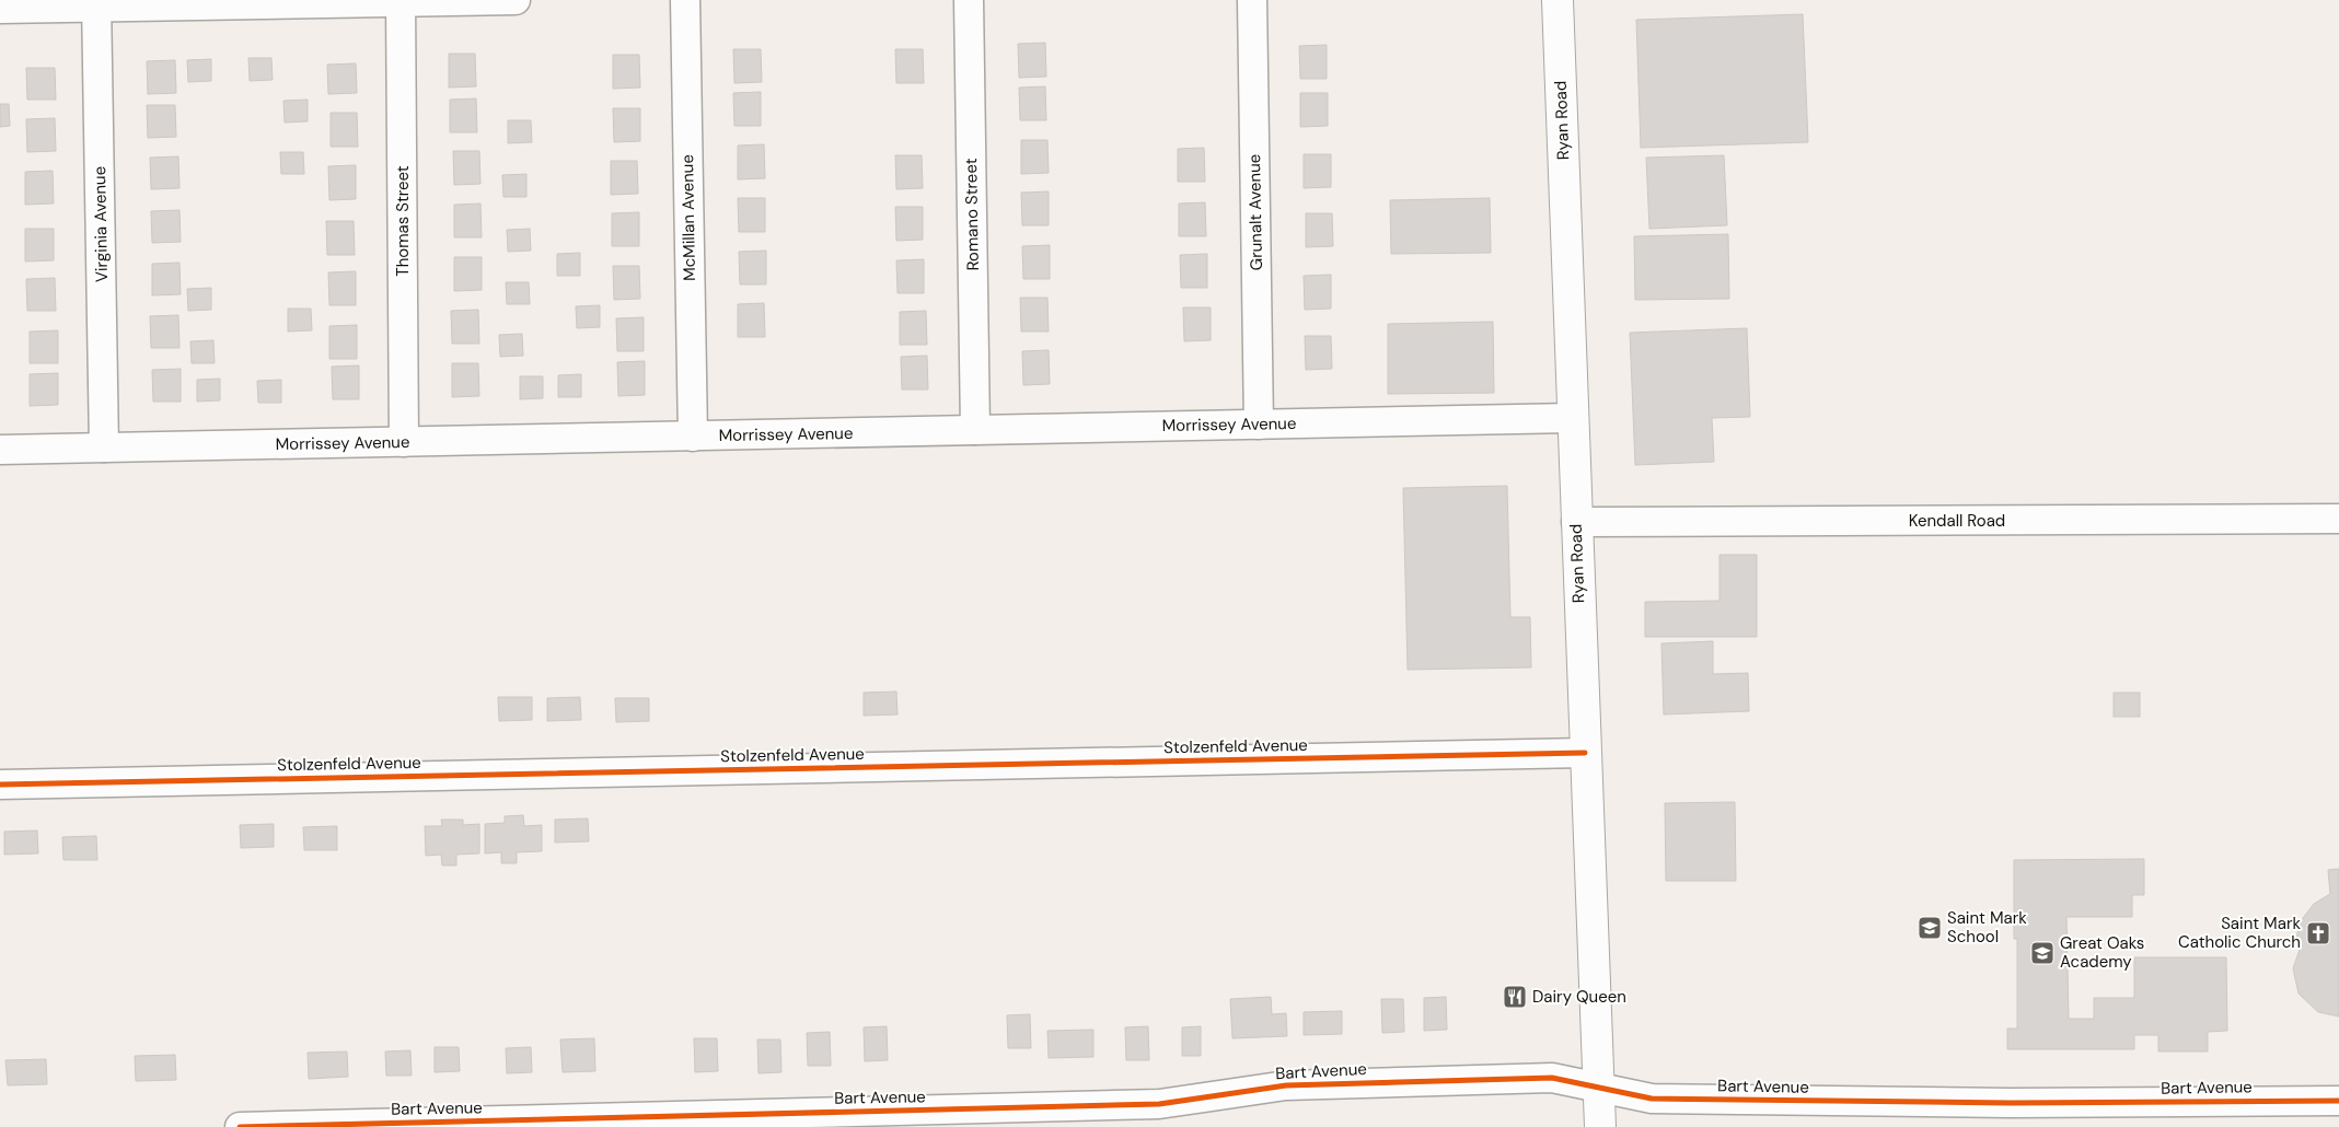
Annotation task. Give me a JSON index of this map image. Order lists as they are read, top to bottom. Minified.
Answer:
{"streets":{"main road":["Ryan Road"],"street":["Grunalt Avenue","Romano Street","McMillan Avenue","Thomas Street","Virginia Avenue","Morrissey Avenue","Kendall Road","Stolzenfeld Avenue","Bart Avenue"]},"crossings":[["Ryan Road","Morrissey Avenue"],["Ryan Road","Kendall Road"],["Ryan Road","Stolzenfeld Avenue"],["Ryan Road","Bart Avenue"],["Grunalt Avenue","Morrissey Avenue"],["Romano Street","Morrissey Avenue"],["McMillan Avenue","Morrissey Avenue"],["Thomas Street","Morrissey Avenue"],["Virginia Avenue","Morrissey Avenue"]],"places":{"school or university":["Saint Mark School","Great Oaks Academy"],"church":["Saint Mark Catholic Church"],"restaurant":["Dairy Queen"]}}
